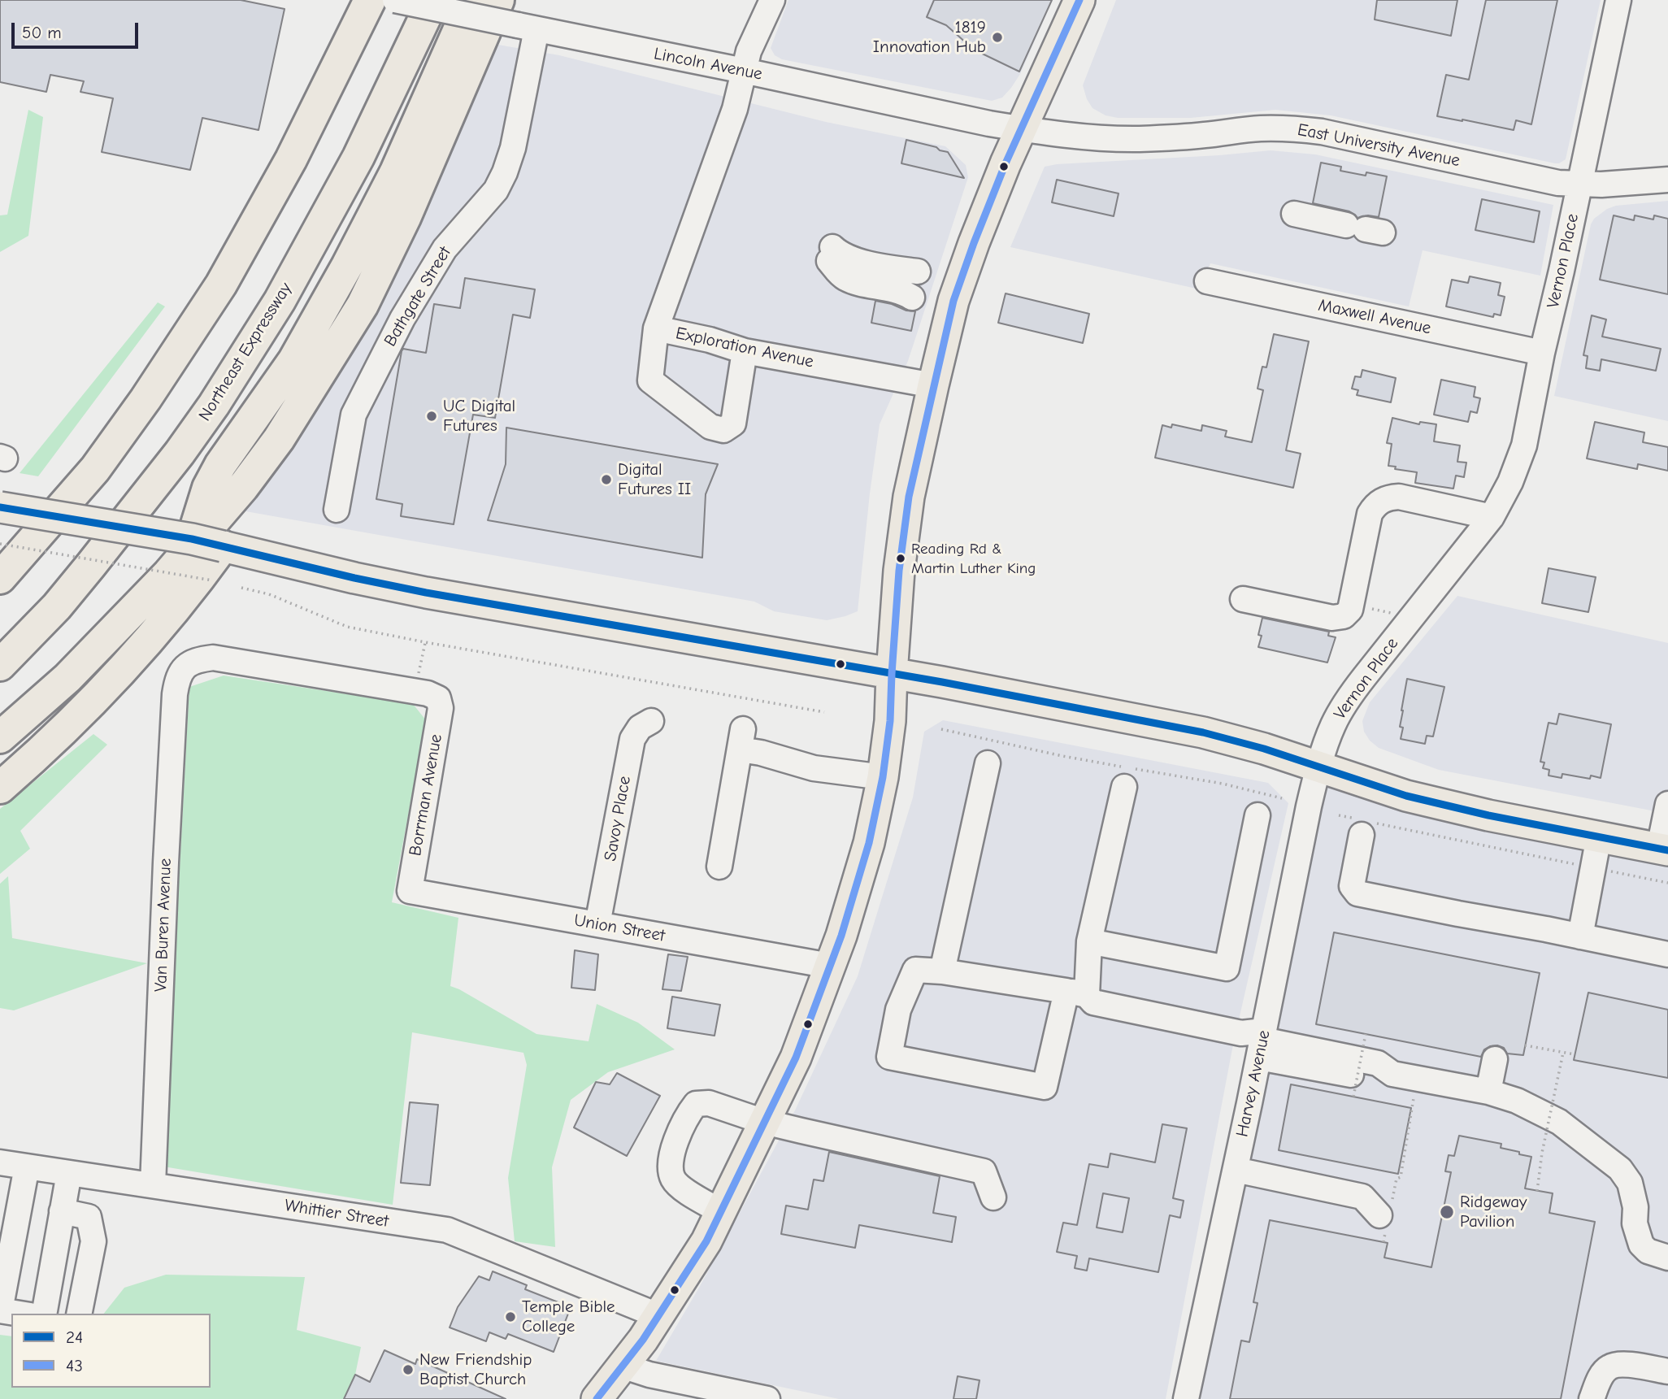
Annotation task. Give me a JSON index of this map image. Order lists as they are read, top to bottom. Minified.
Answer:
{"streets":{"highway":["Northeast Expressway"],"street":["Lincoln Avenue","East University Avenue","Vernon Place","Bathgate Street","Maxwell Avenue","Exploration Avenue","Borrman Avenue","Savoy Place","Van Buren Avenue","Union Street","Harvey Avenue","Whittier Street"]},"crossings":[["Lincoln Avenue","East University Avenue"],["Lincoln Avenue","Bathgate Street"],["Lincoln Avenue","Exploration Avenue"],["East University Avenue","Vernon Place"],["Vernon Place","Maxwell Avenue"],["Vernon Place","Harvey Avenue"],["Borrman Avenue","Van Buren Avenue"],["Borrman Avenue","Union Street"],["Savoy Place","Union Street"],["Van Buren Avenue","Whittier Street"]],"places":["1819 Innovation Hub","UC Digital Futures","Digital Futures II","Reading Rd & Martin Luther King","Ridgeway Pavilion","Temple Bible College","New Friendship Baptist Church"],"lines":["transit line 43","transit line 24"],"legend":["24","43"],"scale_bar":"50 m"}
